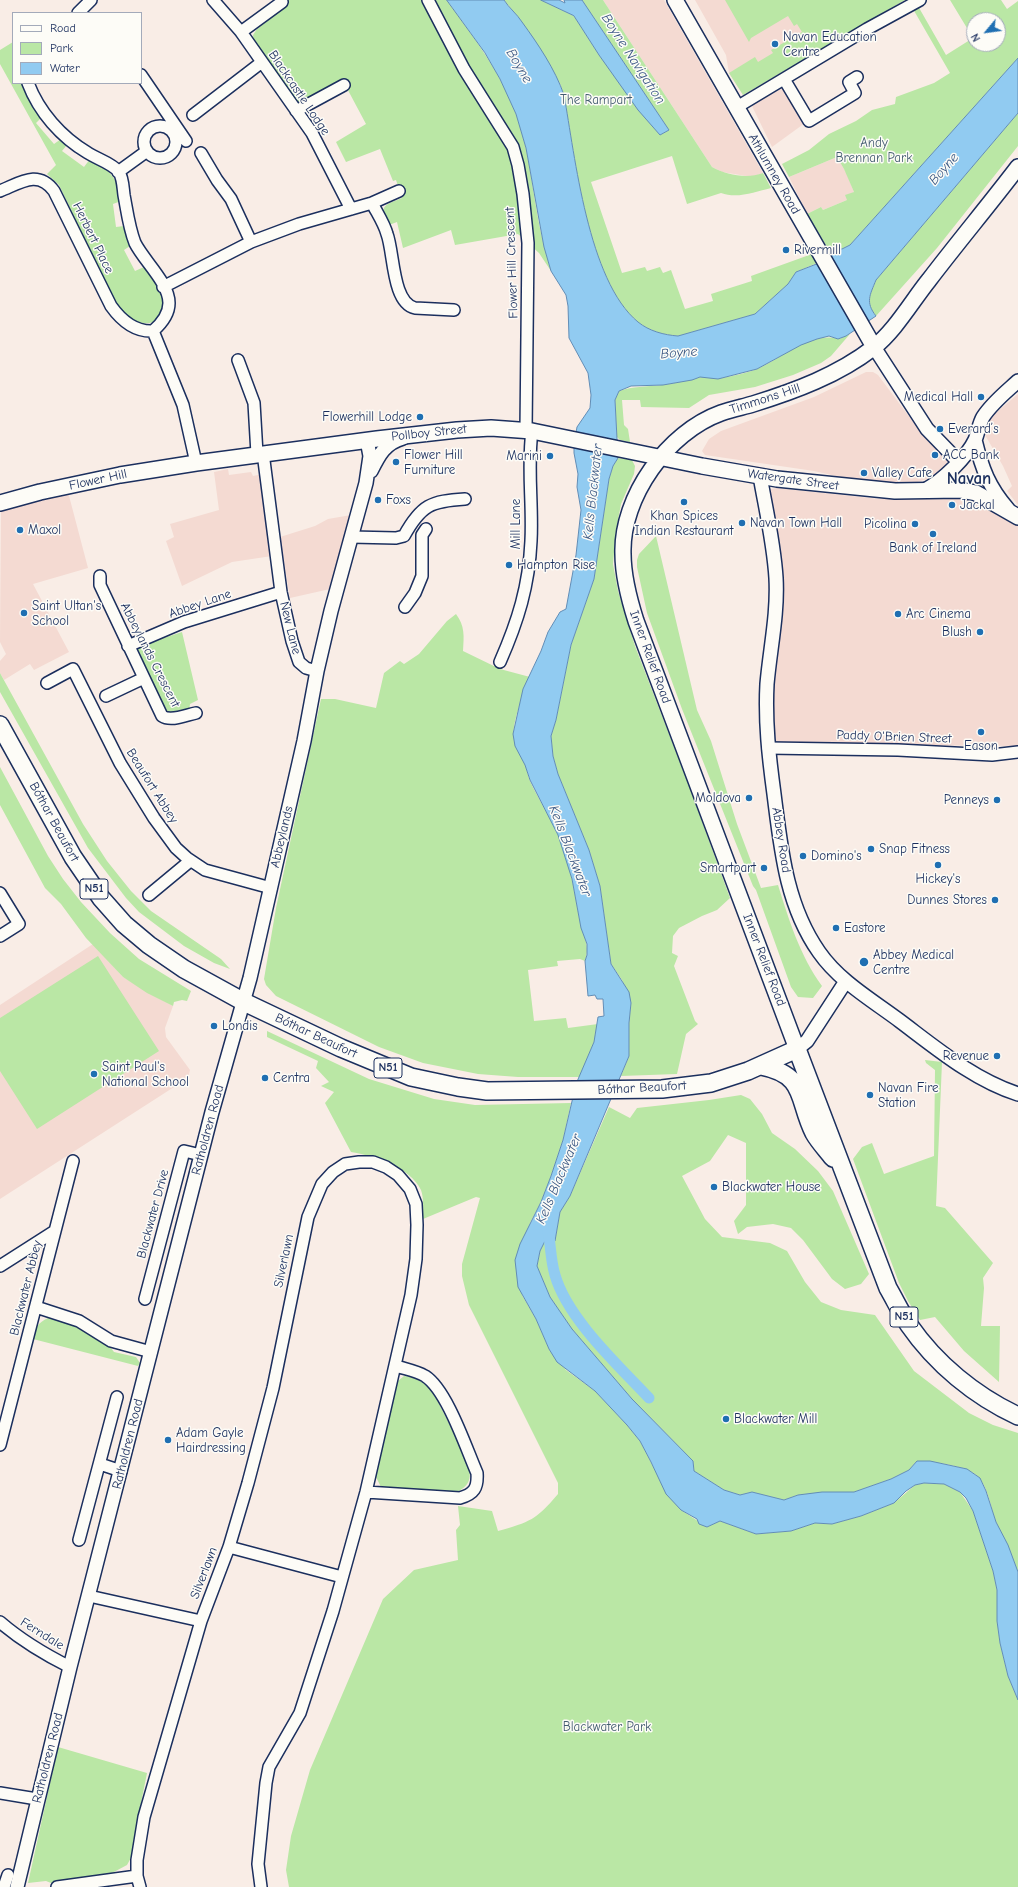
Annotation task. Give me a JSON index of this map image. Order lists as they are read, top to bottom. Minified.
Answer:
{"streets":{"main road":["Athlumney Road","Timmons Hill","Pollboy Street","Flower Hill","Watergate Street","Inner Relief Road","Bóthar Beaufort","N51"],"street":["Blackcastle Lodge","Herbert Place","Flower Hill Crescent","Mill Lane","Abbey Lane","New Lane","Abbeylands Crescent","Paddy O'Brien Street","Beaufort Abbey","Abbeylands","Abbey Road","Ratholdren Road","Blackwater Drive","Silverlawn","Blackwater Abbey","Ferndale"]},"crossings":[["Athlumney Road","Timmons Hill"],["Flower Hill Crescent","Pollboy Street"],["Flower Hill Crescent","Mill Lane"],["Timmons Hill","Pollboy Street"],["Timmons Hill","Watergate Street"],["Timmons Hill","Inner Relief Road"],["Pollboy Street","Flower Hill"],["Pollboy Street","Watergate Street"],["Pollboy Street","Mill Lane"],["Pollboy Street","New Lane"],["Pollboy Street","Inner Relief Road"],["Watergate Street","Inner Relief Road"],["Watergate Street","Abbey Road"],["Abbey Lane","New Lane"],["Abbey Lane","Abbeylands Crescent"],["New Lane","Abbeylands"],["Inner Relief Road","N51"],["Paddy O'Brien Street","Abbey Road"],["Beaufort Abbey","Abbeylands"],["Bóthar Beaufort","Abbeylands"],["Bóthar Beaufort","N51"],["Bóthar Beaufort","Ratholdren Road"],["Abbeylands","Ratholdren Road"],["Ratholdren Road","Blackwater Drive"],["Ratholdren Road","Silverlawn"],["Ratholdren Road","Ferndale"]],"districts":["Navan"],"water":["Boyne Navigation","Boyne","Kells Blackwater"],"parks":["The Rampart","Andy Brennan Park","Blackwater Park"],"places":["Navan Education Centre","Rivermill","Medical Hall","Flowerhill Lodge","Everard’s","ACC Bank","Marini","Flower Hill Furniture","Valley Cafe","Foxs","Khan Spices Indian Restaurant","Jackal","Navan Town Hall","Picolina","Maxol","Bank of Ireland","Hampton Rise","Saint Ultan's School","Arc Cinema","Blush","Eason","Moldova","Penneys","Snap Fitness","Domino's","Hickey's","Smartpart","Dunnes Stores","Eastore","Abbey Medical Centre","Londis","Revenue","Saint Paul's National School","Centra","Navan Fire Station","Blackwater House","Blackwater Mill","Adam Gayle Hairdressing"],"legend":["Road","Park","Water"],"north":"bottom left"}
